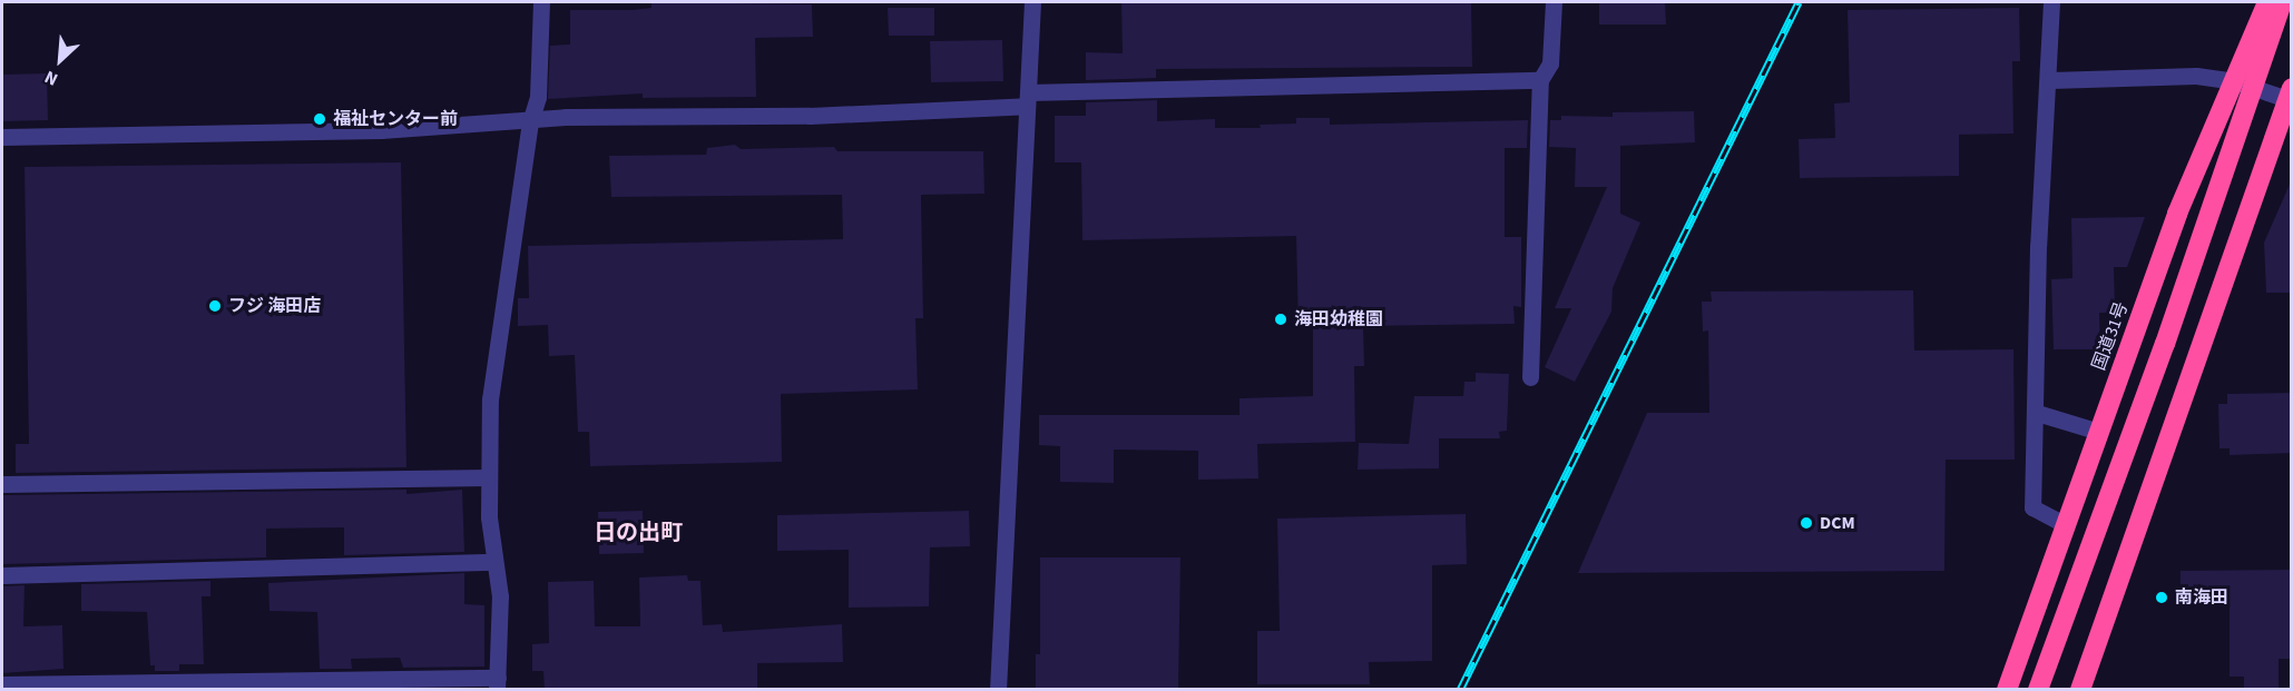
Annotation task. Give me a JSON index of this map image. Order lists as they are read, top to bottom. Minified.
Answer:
{"streets":{"highway":["国道31号"]},"districts":["日の出町"],"places":["福祉センター前","フジ 海田店","海田幼稚園","DCM","南海田"],"north":"bottom left"}
